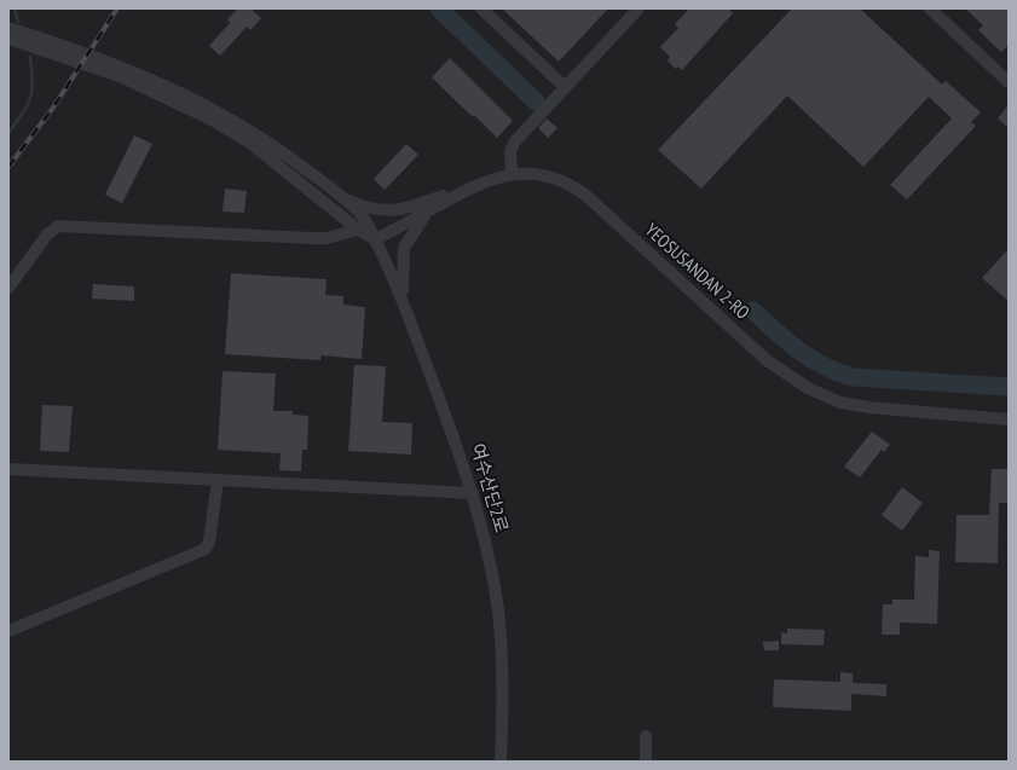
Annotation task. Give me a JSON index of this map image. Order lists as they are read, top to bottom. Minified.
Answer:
{"streets":{"street":["YEOSUSANDAN 2-RO","여수산단2로"]},"crossings":[["YEOSUSANDAN 2-RO","여수산단2로"]]}
